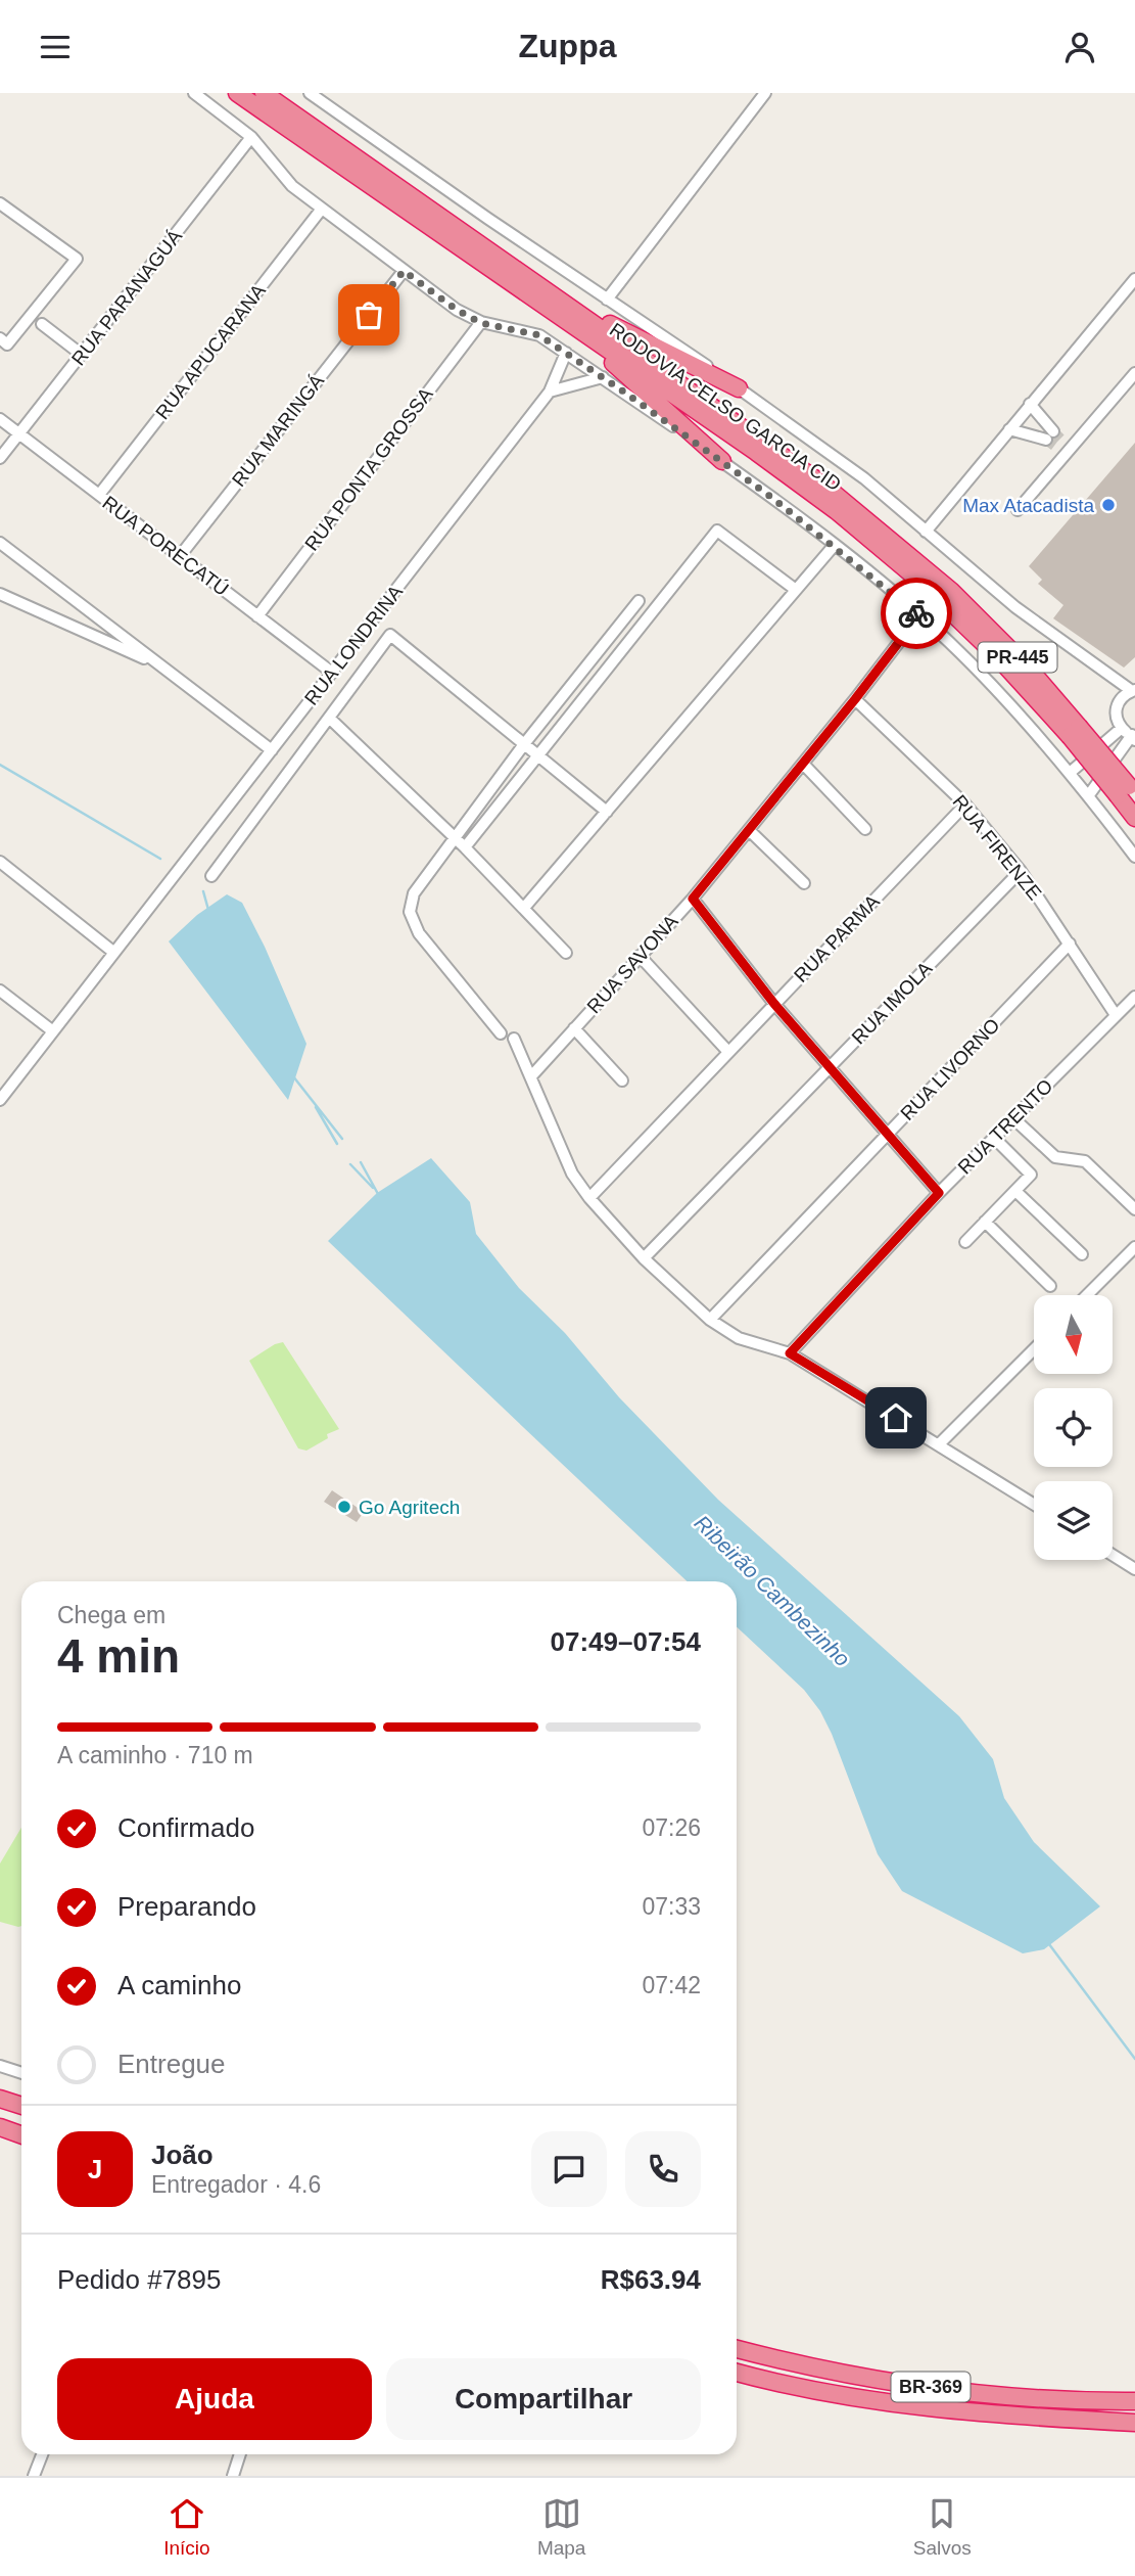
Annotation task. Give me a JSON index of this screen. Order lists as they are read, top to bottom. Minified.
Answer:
{"streets":{"highway":["RODOVIA CELSO GARCIA CID","PR-445","BR-369"],"street":["RUA PARANAGUÁ","RUA APUCARANA","RUA MARINGÁ","RUA PONTA GROSSA","RUA PORECATÚ","RUA LONDRINA","RUA FIRENZE","RUA PARMA","RUA SAVONA","RUA IMOLA","RUA LIVORNO","RUA TRENTO"]},"crossings":[["RUA PARANAGUÁ","RUA PORECATÚ"],["RUA APUCARANA","RUA PORECATÚ"],["RUA MARINGÁ","RUA PORECATÚ"],["RUA PONTA GROSSA","RUA PORECATÚ"],["RUA PORECATÚ","RUA LONDRINA"],["RUA FIRENZE","RUA PARMA"],["RUA FIRENZE","RUA SAVONA"],["RUA FIRENZE","RUA IMOLA"],["RUA FIRENZE","RUA LIVORNO"],["RUA FIRENZE","RUA TRENTO"]],"water":["Ribeirão Cambezinho"],"places":["Max Atacadista","Go Agritech"],"north":"bottom","page":{"header":"Zuppa","heading":["4 min","Chega em","07:49–07:54"],"panel":["João","Entregador · 4.6","Pedido #7895","R$63.94"],"bar":"A caminho · 710 m","list":[["Confirmado","07:26"],["Preparando","07:33"],["A caminho","07:42"],"Entregue"],"round":"J","buttons":["Ajuda","Compartilhar"],"tabs":["Início","Mapa","Salvos"]}}
